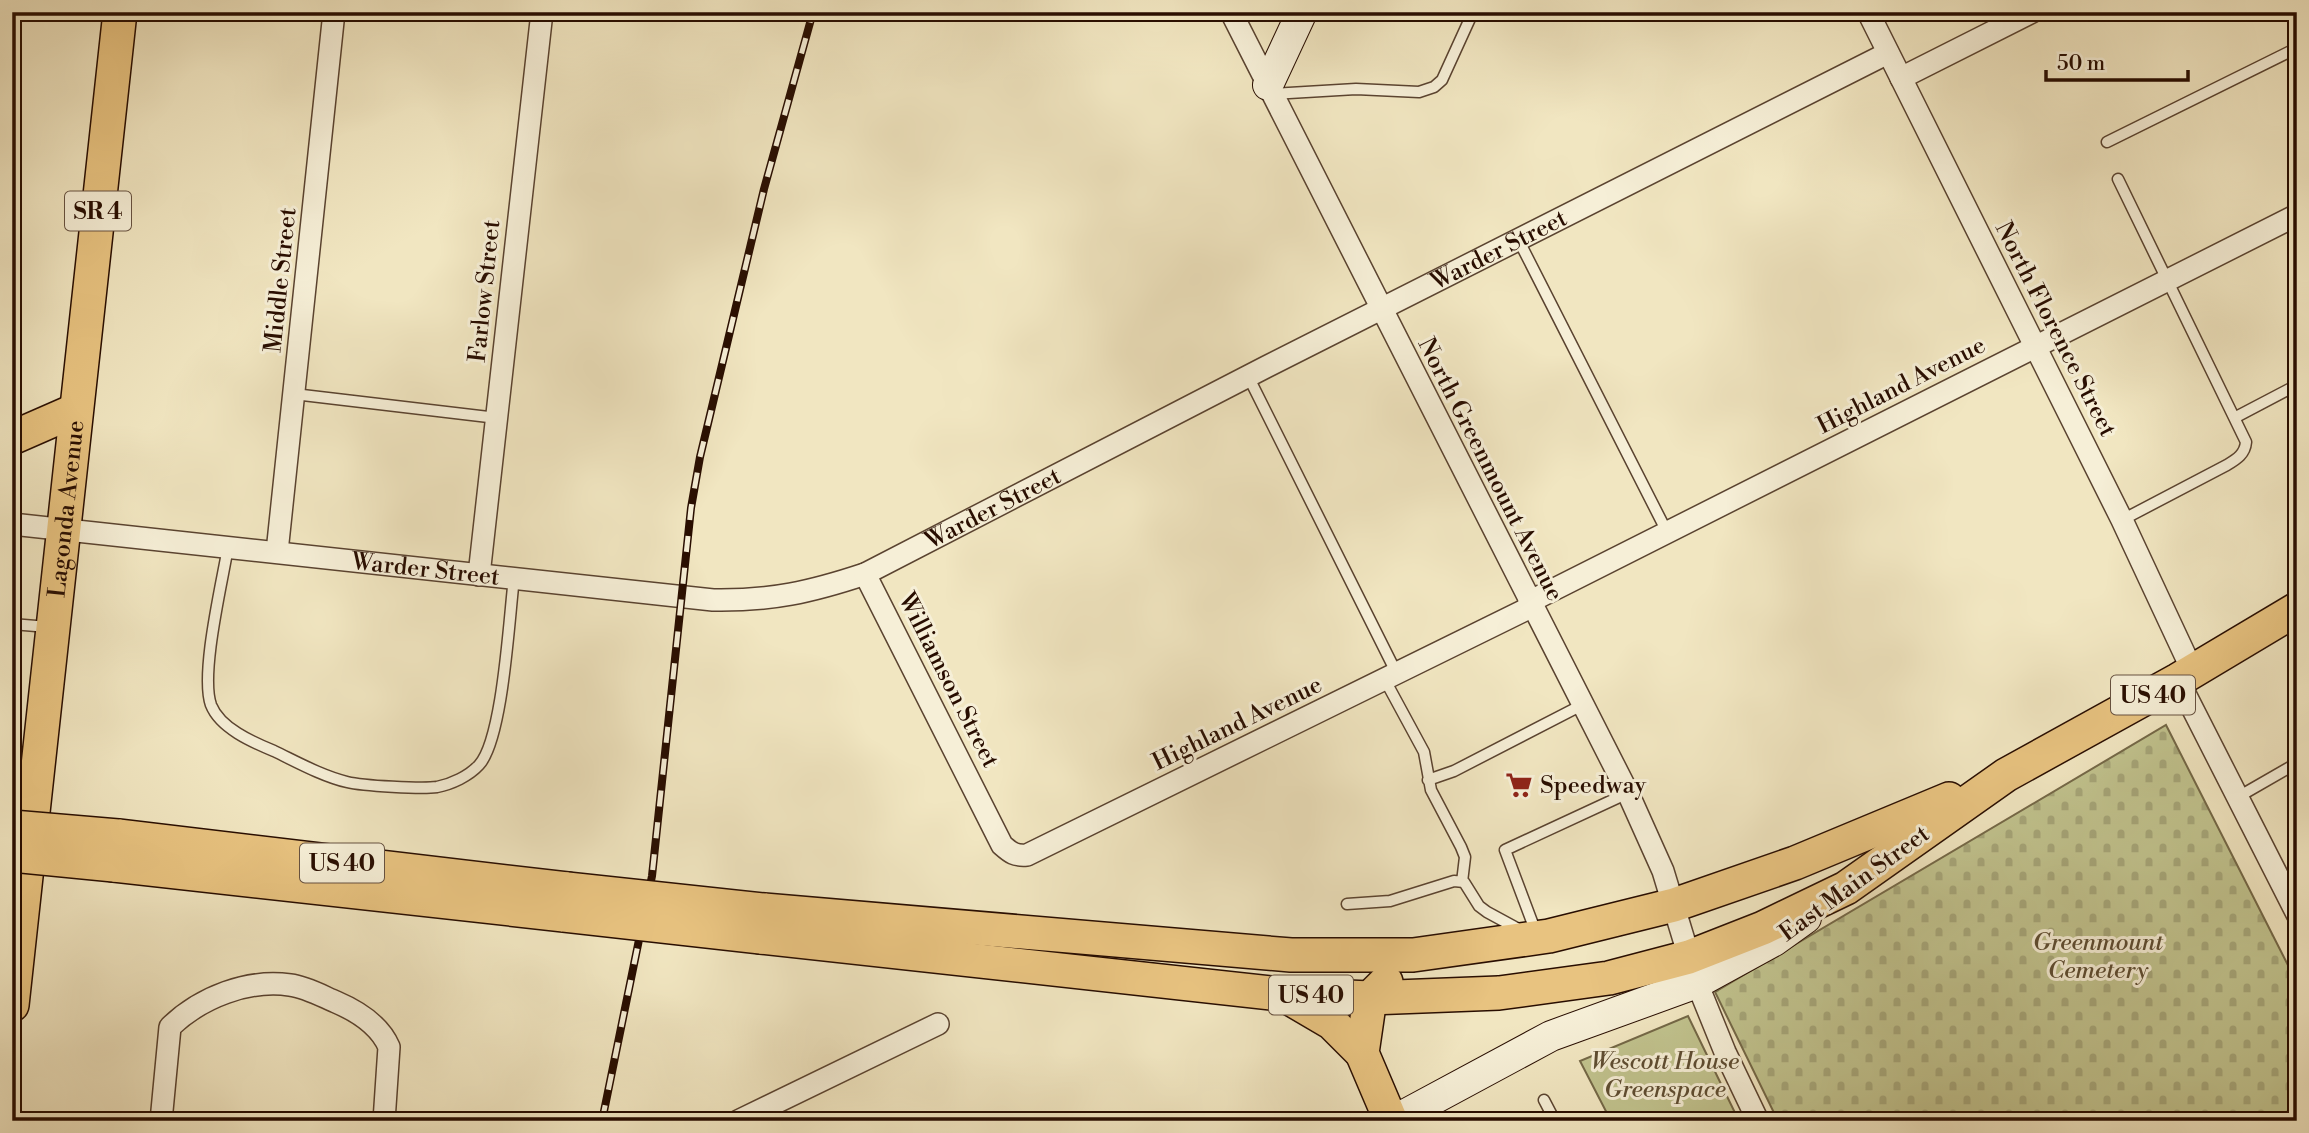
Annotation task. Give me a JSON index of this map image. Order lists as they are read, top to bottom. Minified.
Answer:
{"streets":{"main road":["SR 4","Lagonda Avenue","US 40","East Main Street"],"street":["Warder Street","Middle Street","Farlow Street","North Florence Street","Highland Avenue","North Greenmount Avenue","Williamson Street"]},"crossings":[["Warder Street","Middle Street"],["Warder Street","Farlow Street"],["Warder Street","North Florence Street"],["Warder Street","North Greenmount Avenue"],["Warder Street","Lagonda Avenue"],["Warder Street","Williamson Street"],["North Florence Street","Highland Avenue"],["North Florence Street","East Main Street"],["Highland Avenue","North Greenmount Avenue"],["Highland Avenue","Williamson Street"],["North Greenmount Avenue","US 40"],["North Greenmount Avenue","East Main Street"],["US 40","East Main Street"]],"parks":["Greenmount Cemetery","Wescott House Greenspace"],"places":{"supermarket":["Speedway"]},"scale_bar":"50 m"}
